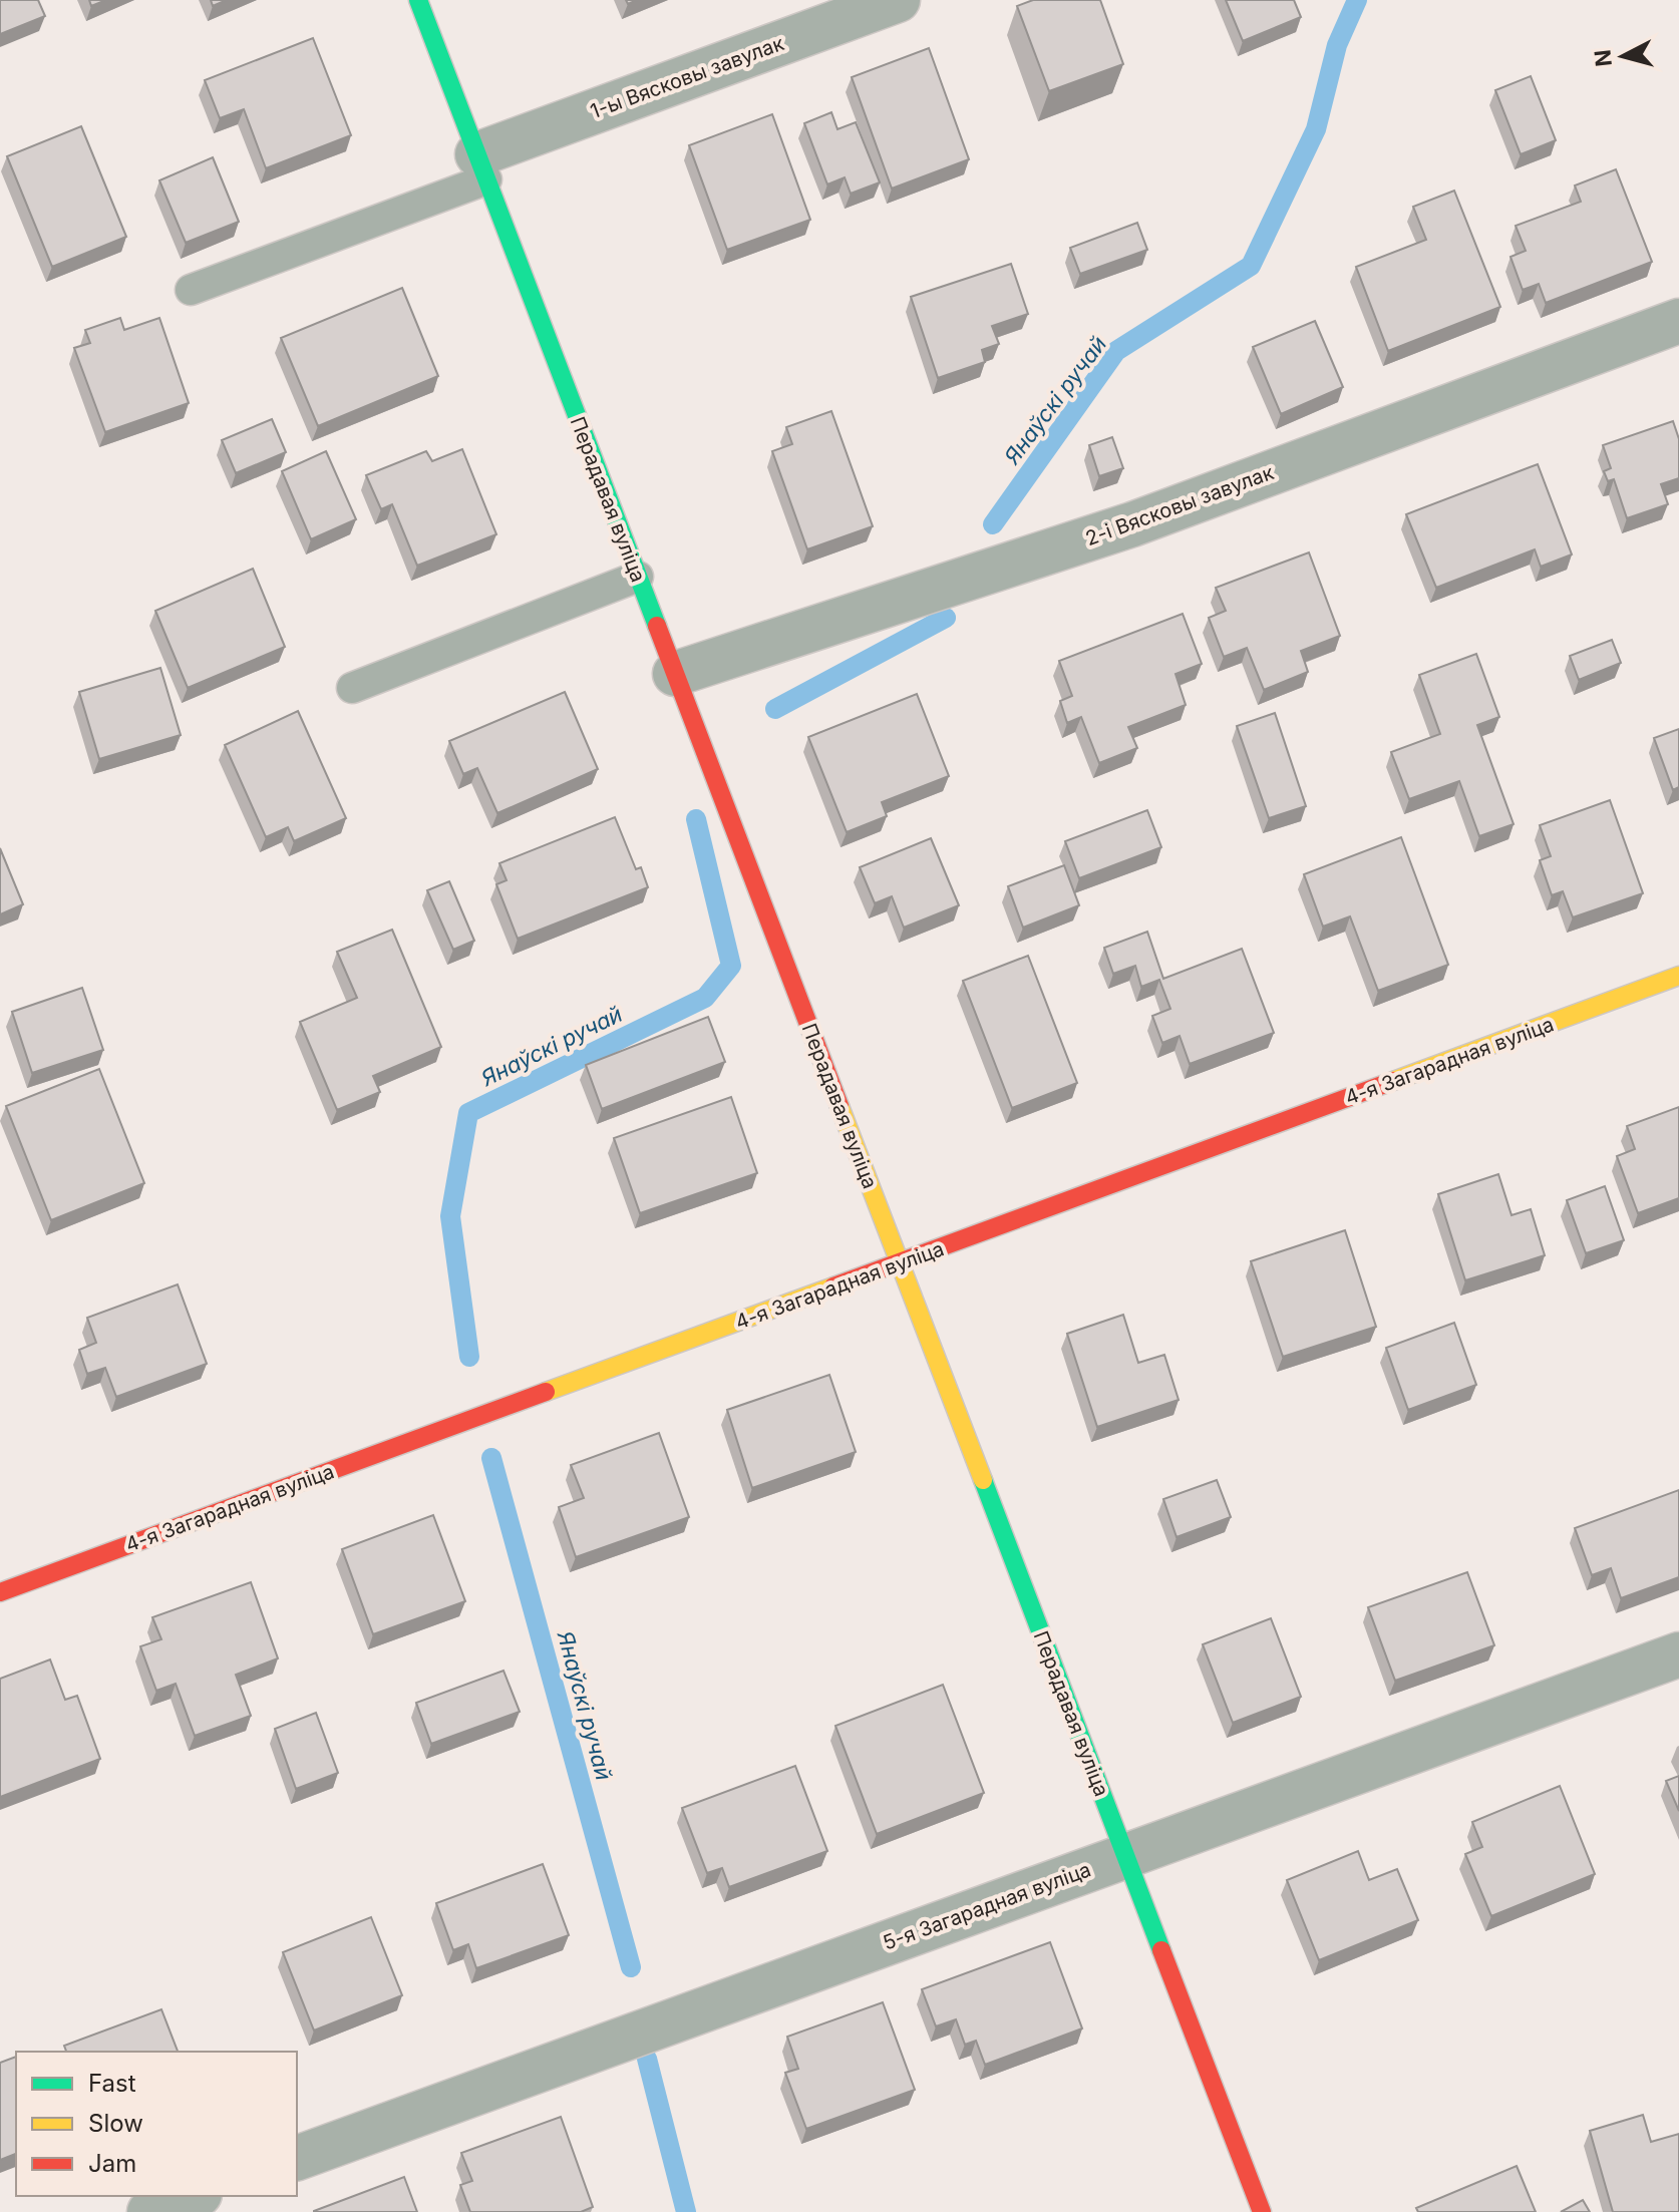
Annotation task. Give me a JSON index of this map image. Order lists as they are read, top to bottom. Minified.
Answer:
{"streets":{"street":["1-ы Вясковы завулак","Перадавая вуліца","2-і Вясковы завулак","4-я Загарадная вуліца","5-я Загарадная вуліца"]},"crossings":[["1-ы Вясковы завулак","Перадавая вуліца"],["Перадавая вуліца","2-і Вясковы завулак"],["Перадавая вуліца","4-я Загарадная вуліца"],["Перадавая вуліца","5-я Загарадная вуліца"]],"water":["Янаўскі ручай"],"legend":["Fast","Slow","Jam"],"north":"left"}
